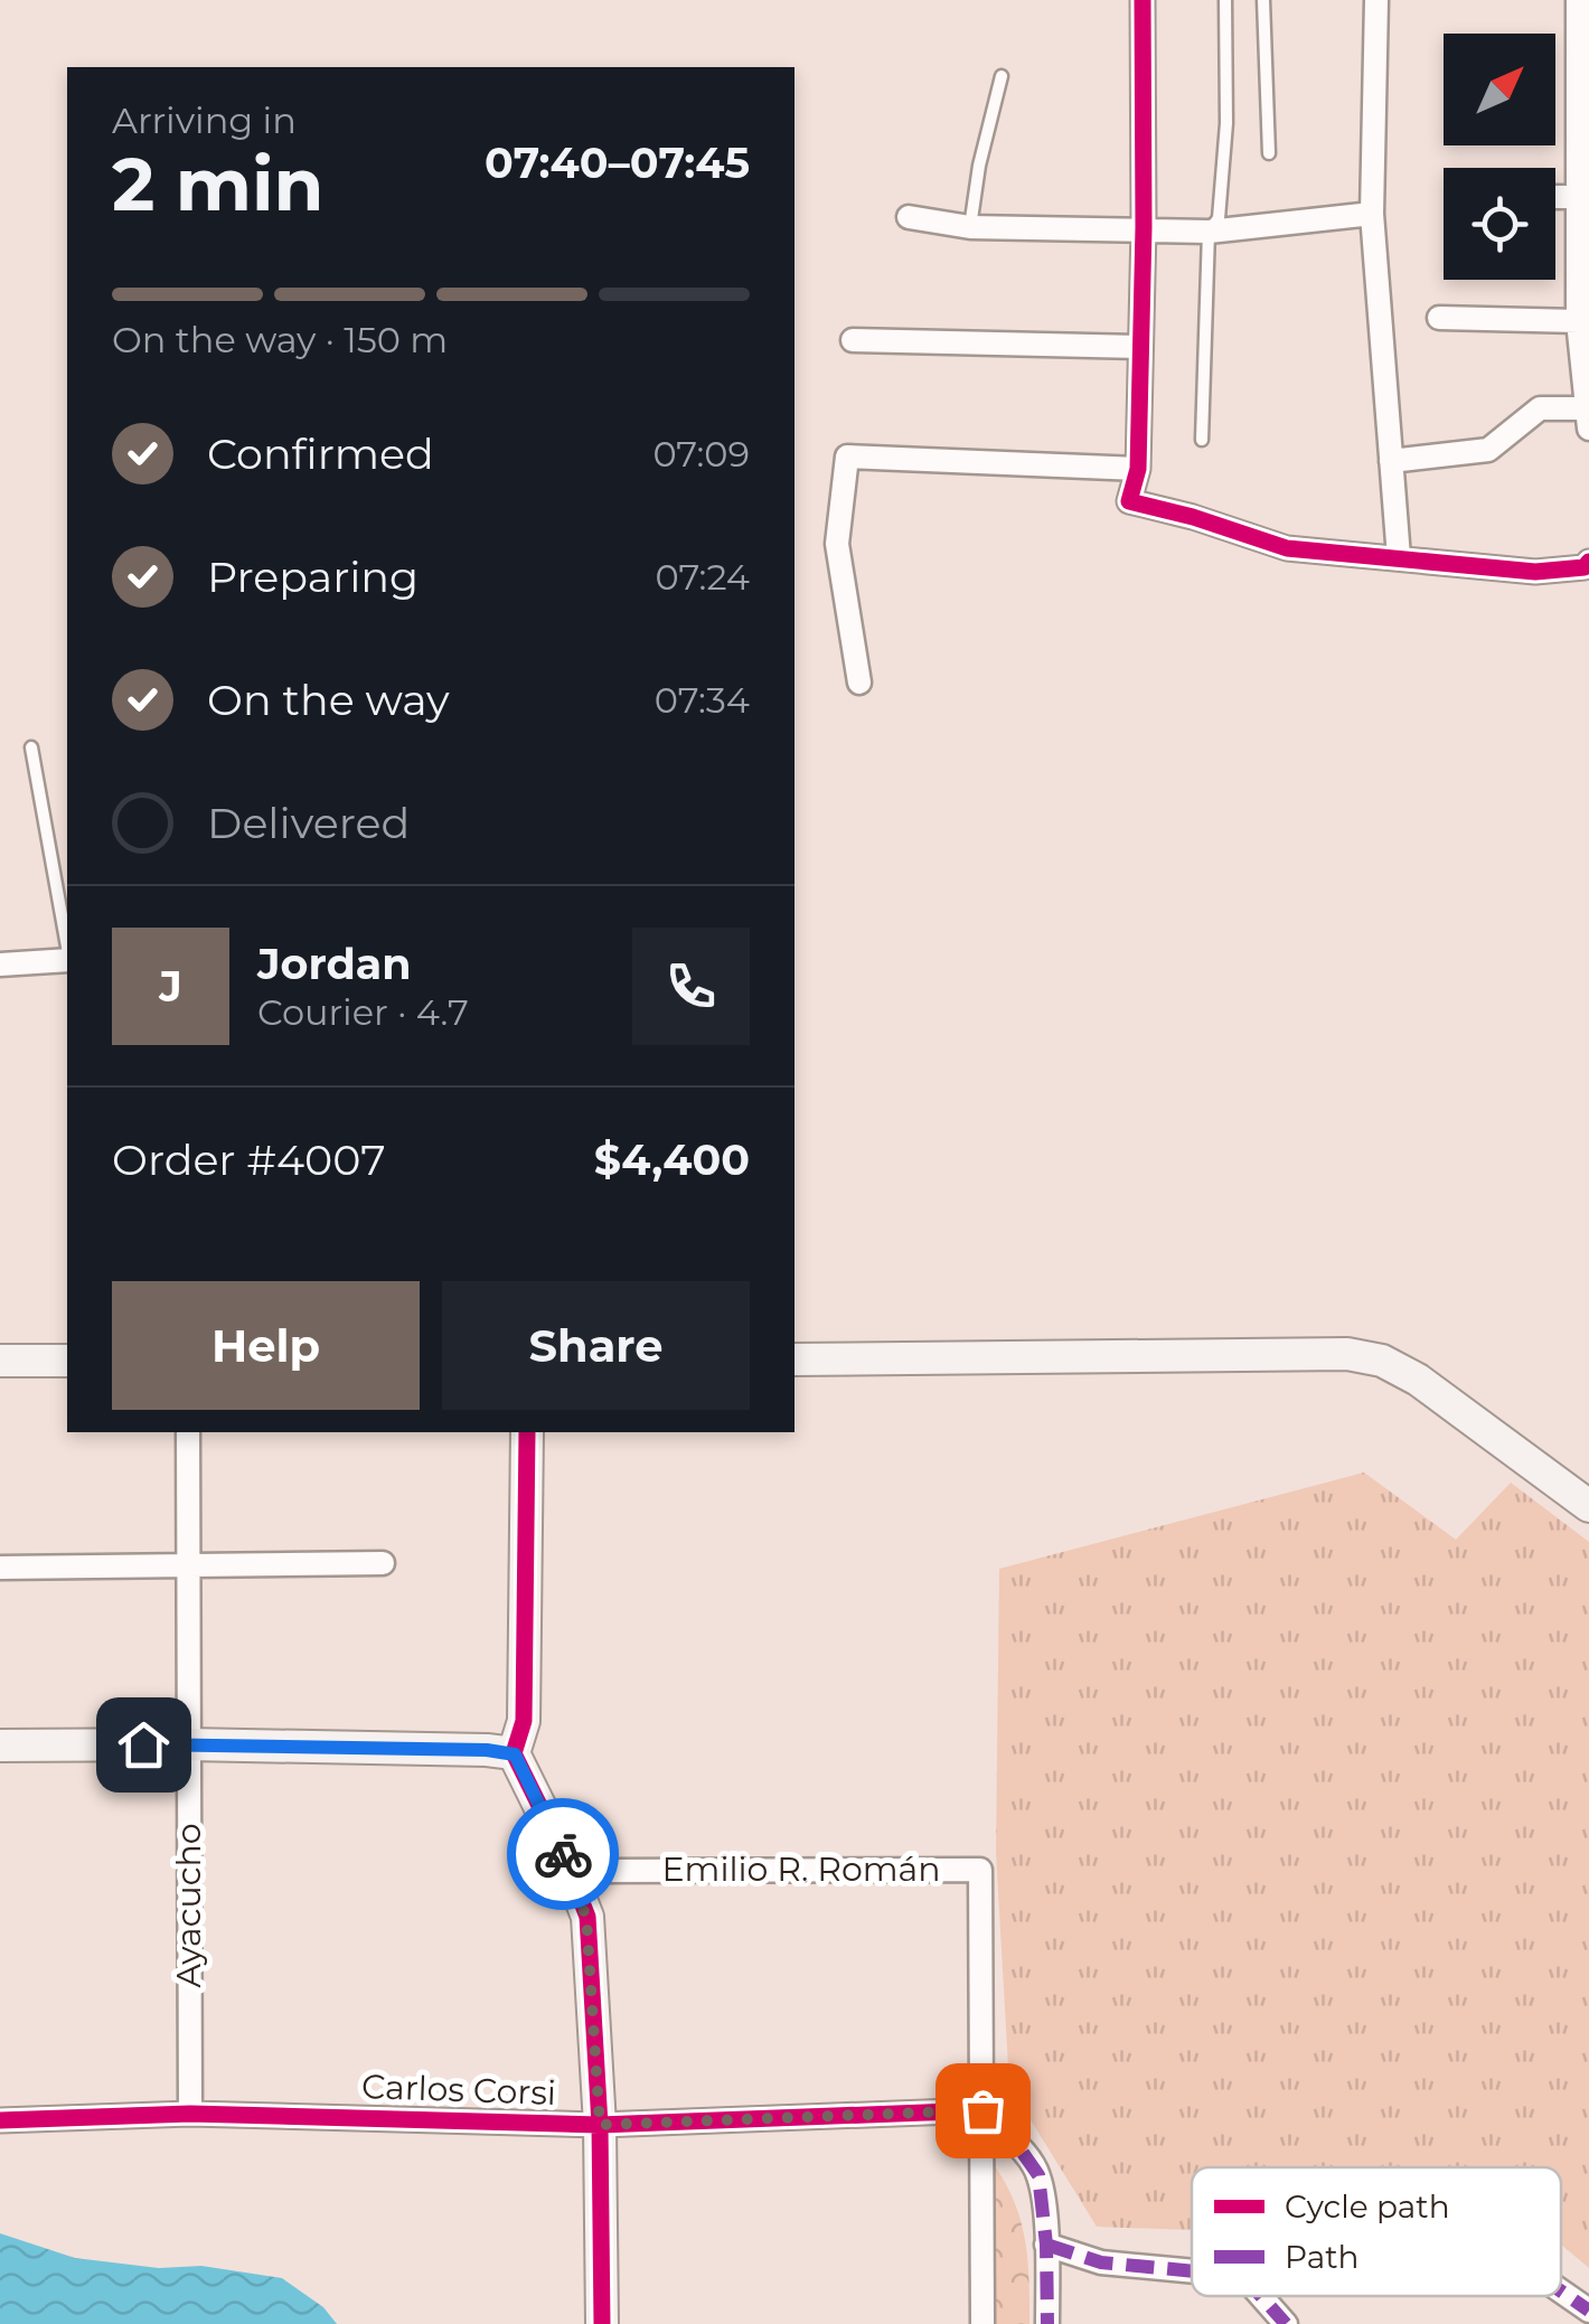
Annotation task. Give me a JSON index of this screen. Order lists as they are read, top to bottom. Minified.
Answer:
{"streets":{"street":["Emilio R. Román","Ayacucho","Carlos Corsi"]},"crossings":[["Emilio R. Román","Carlos Corsi"],["Ayacucho","Carlos Corsi"]],"legend":["Cycle path","Path"],"north":"top right","page":{"heading":["2 min","Arriving in","07:40–07:45"],"panel":["Jordan","Courier · 4.7","Order #4007","$4,400"],"bar":"On the way · 150 m","list":[["Confirmed","07:09"],["Preparing","07:24"],["On the way","07:34"],"Delivered"],"round":"J","buttons":["Help","Share"]}}
